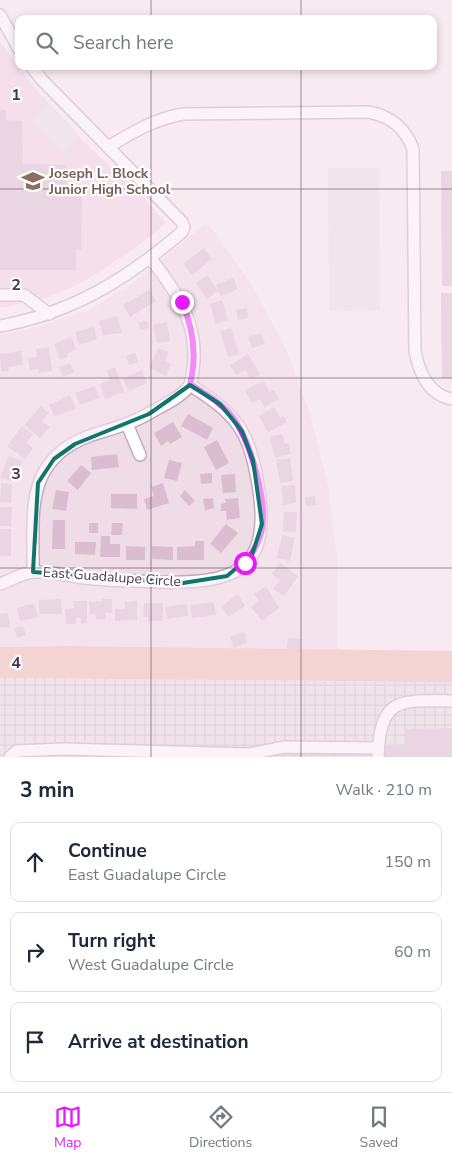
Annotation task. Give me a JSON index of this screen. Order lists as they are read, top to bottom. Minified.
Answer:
{"streets":{"street":["East Guadalupe Circle"]},"places":{"school or university":["Joseph L. Block Junior High School"]},"page":{"search":"Search here","heading":["3 min","Walk · 210 m"],"list":[["Continue","East Guadalupe Circle","150 m"],["Turn right","West Guadalupe Circle","60 m"],"Arrive at destination"],"nav":["Map","Directions","Saved"]},"grid":{"rows":["1","2","3","4"]}}
